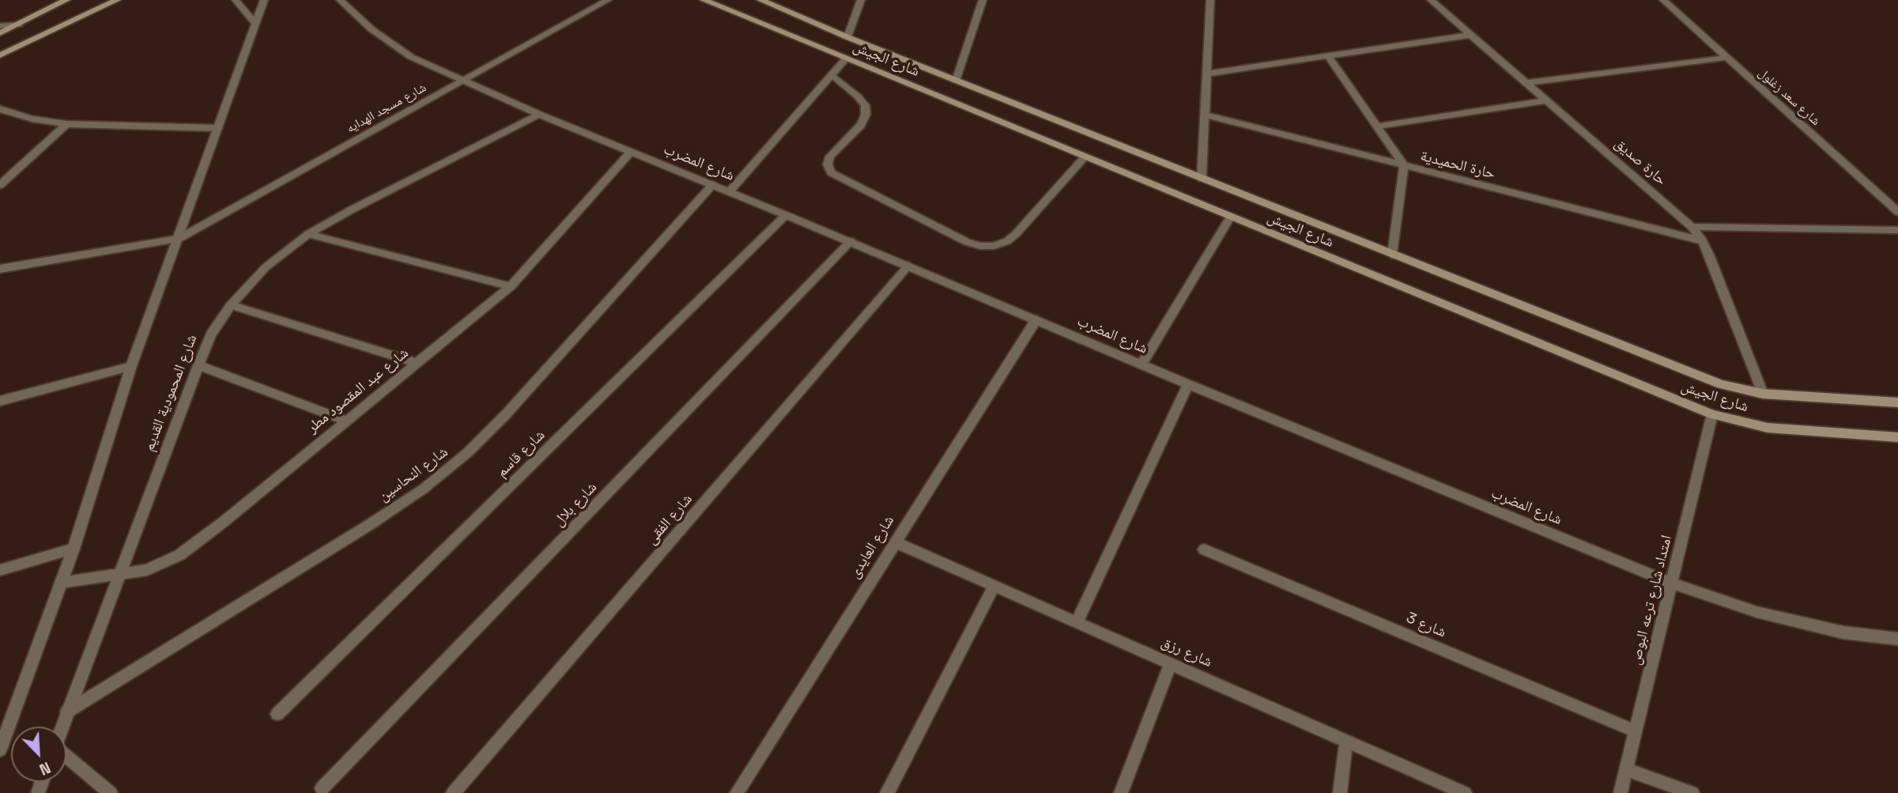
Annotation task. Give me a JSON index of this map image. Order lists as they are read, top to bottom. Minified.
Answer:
{"streets":{"main road":["شارع الجيش"],"street":["شارع سعد زغلول","شارع مسجد الهدايه","حارة صديق","شارع المضرب","حارة الحميدية","شارع عبد المقصود مطر","شارع المحمودية القديم","شارع قاسم","شارع النحاسين","شارع بلال","شارع الفقى","شارع العايدى","امتداد شارع ترعه البوص","شارع 3","شارع رزق"]},"crossings":[["شارع الجيش","حارة صديق"],["شارع الجيش","امتداد شارع ترعه البوص"],["شارع مسجد الهدايه","شارع المضرب"],["حارة صديق","حارة الحميدية"],["شارع المضرب","شارع عبد المقصود مطر"],["شارع المضرب","شارع المحمودية القديم"],["شارع المضرب","شارع قاسم"],["شارع المضرب","شارع النحاسين"],["شارع المضرب","شارع بلال"],["شارع المضرب","شارع الفقى"],["شارع المضرب","شارع العايدى"],["شارع المضرب","امتداد شارع ترعه البوص"],["شارع عبد المقصود مطر","شارع المحمودية القديم"],["شارع المحمودية القديم","شارع النحاسين"],["شارع العايدى","شارع رزق"],["امتداد شارع ترعه البوص","شارع 3"]],"north":"bottom right"}
